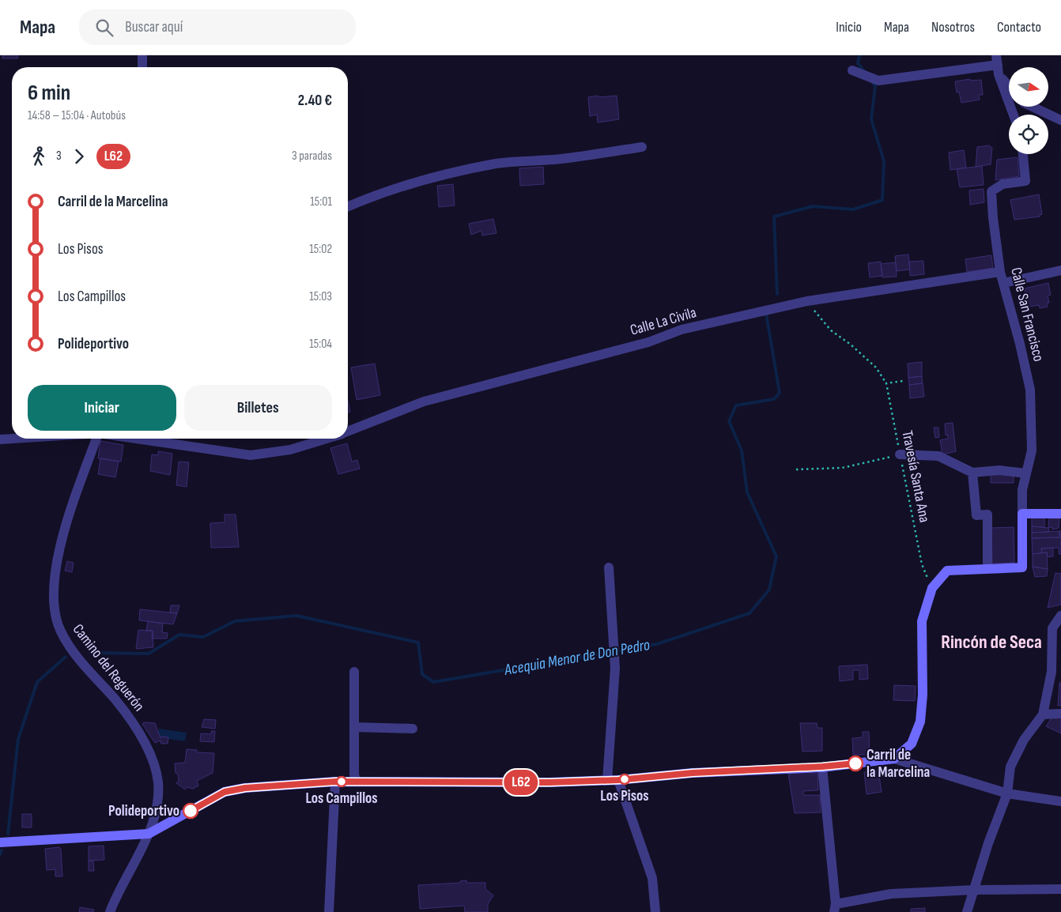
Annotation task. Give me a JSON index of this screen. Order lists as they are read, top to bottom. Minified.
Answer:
{"streets":{"street":["Calle San Francisco","Calle La Civila","Camino del Reguerón"],"path":["Travesía Santa Ana"]},"crossings":[["Calle San Francisco","Calle La Civila"]],"districts":["Rincón de Seca"],"water":["Acequia Menor de Don Pedro"],"places":["Carril de la Marcelina","Los Pisos","Los Campillos","Polideportivo"],"lines":["bus line L62"],"north":"right","page":{"header":"Mapa","search":"Buscar aquí","nav":["Inicio","Mapa","Nosotros","Contacto"],"on_map":"L62","heading":["6 min","14:58 – 15:04 · Autobús","2.40 €"],"legs":["3","L62","3 paradas"],"list":[{"name":"Carril de la Marcelina","value":"15:01"},{"name":"Los Pisos","value":"15:02"},{"name":"Los Campillos","value":"15:03"},{"name":"Polideportivo","value":"15:04"}],"buttons":["Iniciar","Billetes"]}}
